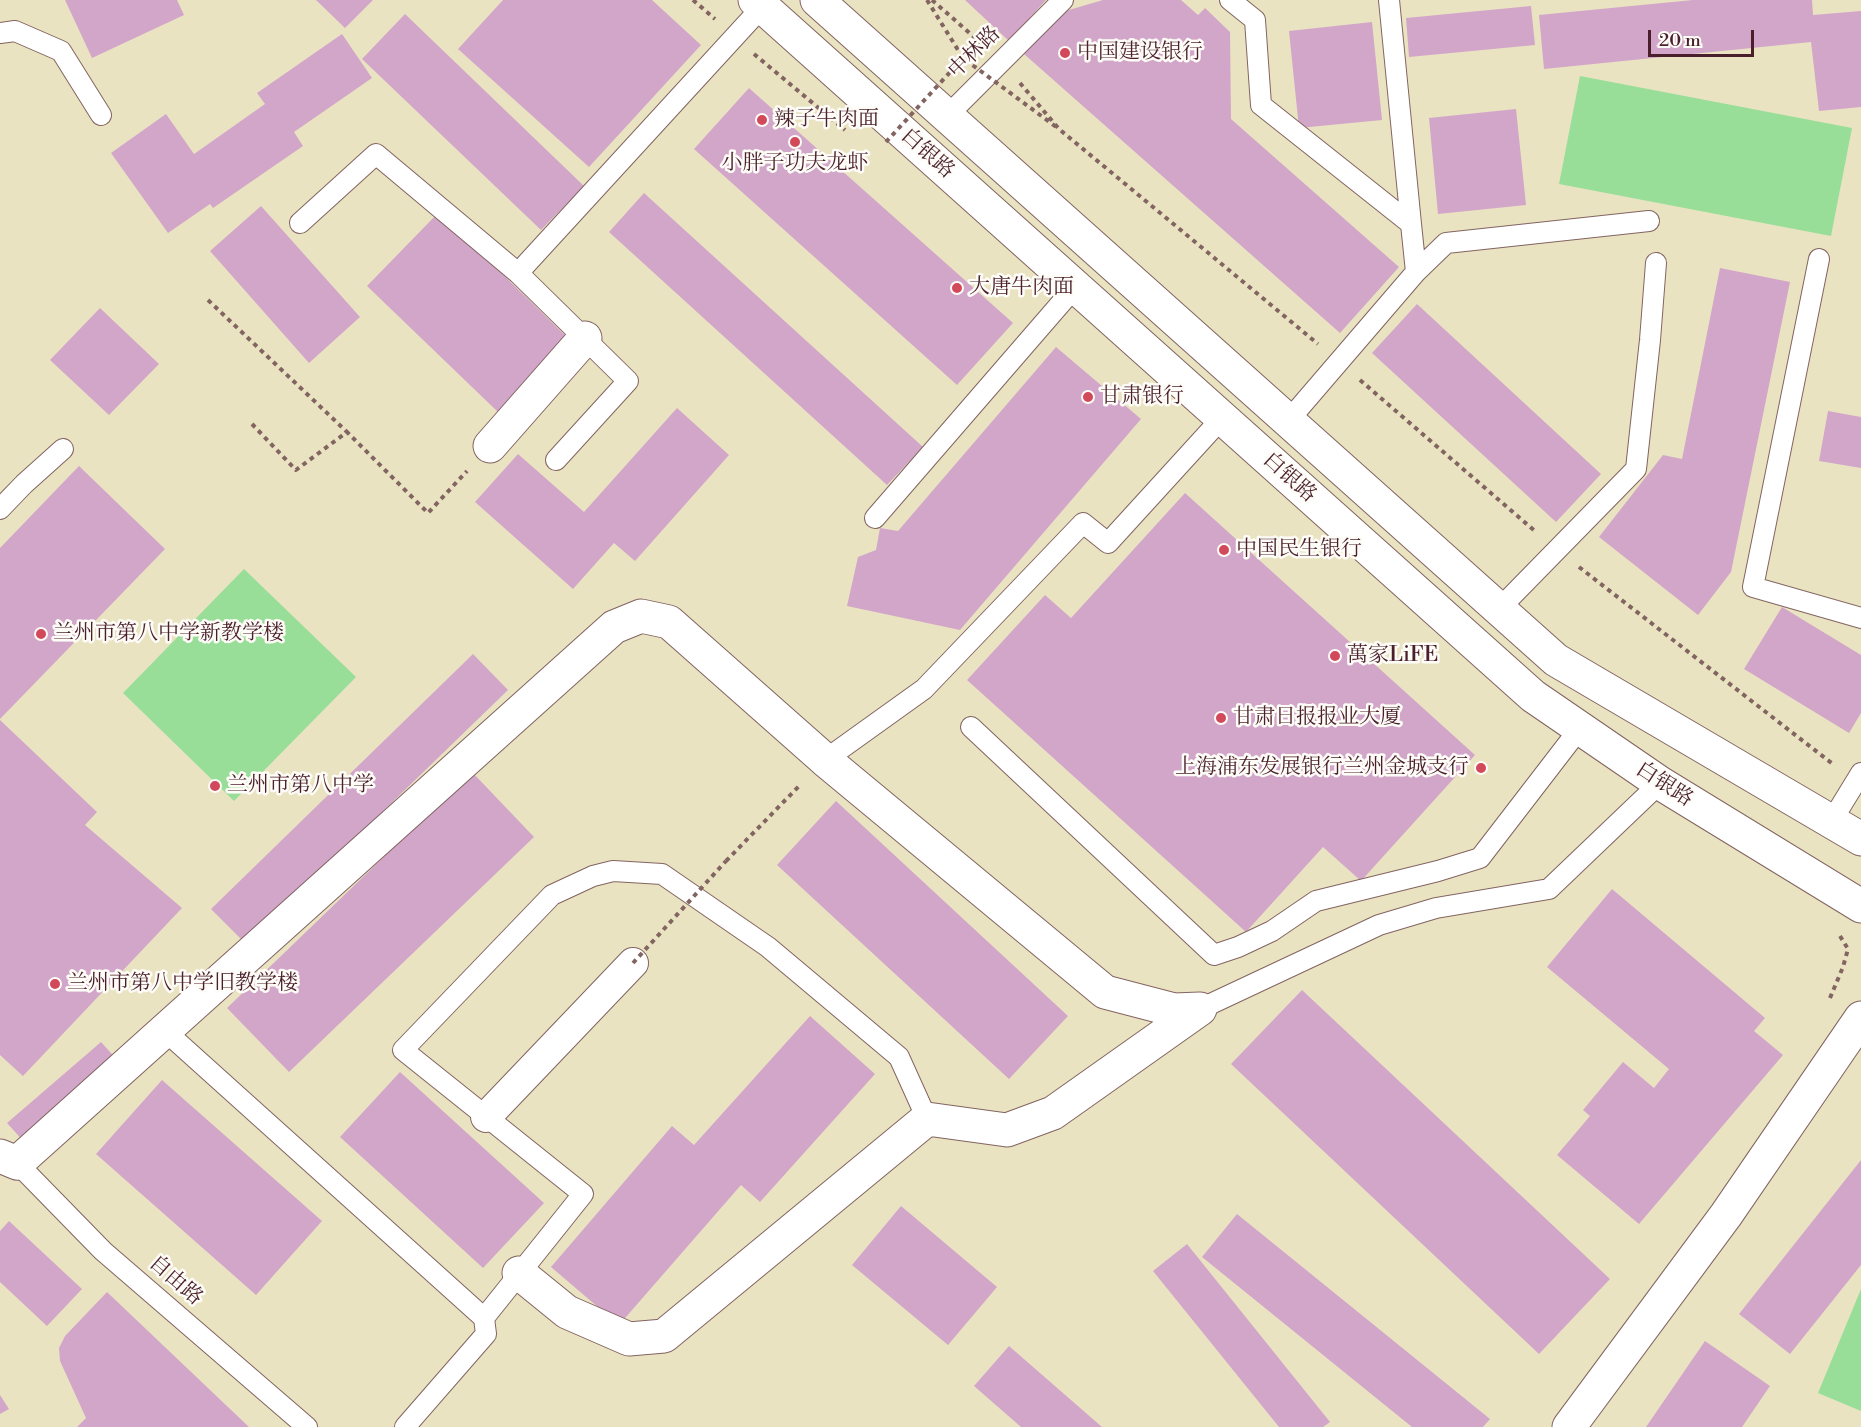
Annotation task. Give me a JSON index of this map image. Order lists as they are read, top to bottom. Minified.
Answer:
{"streets":{"street":["白银路"],"lane":["中林路","自由路"]},"crossings":[["中林路","白银路"]],"places":["中国建设银行","辣子牛肉面","小胖子功夫龙虾","大唐牛肉面","甘肃银行","中国民生银行","兰州市第八中学新教学楼","萬家LiFE","甘肃日报报业大厦","上海浦东发展银行兰州金城支行","兰州市第八中学","兰州市第八中学旧教学楼"],"scale_bar":"20 m"}
